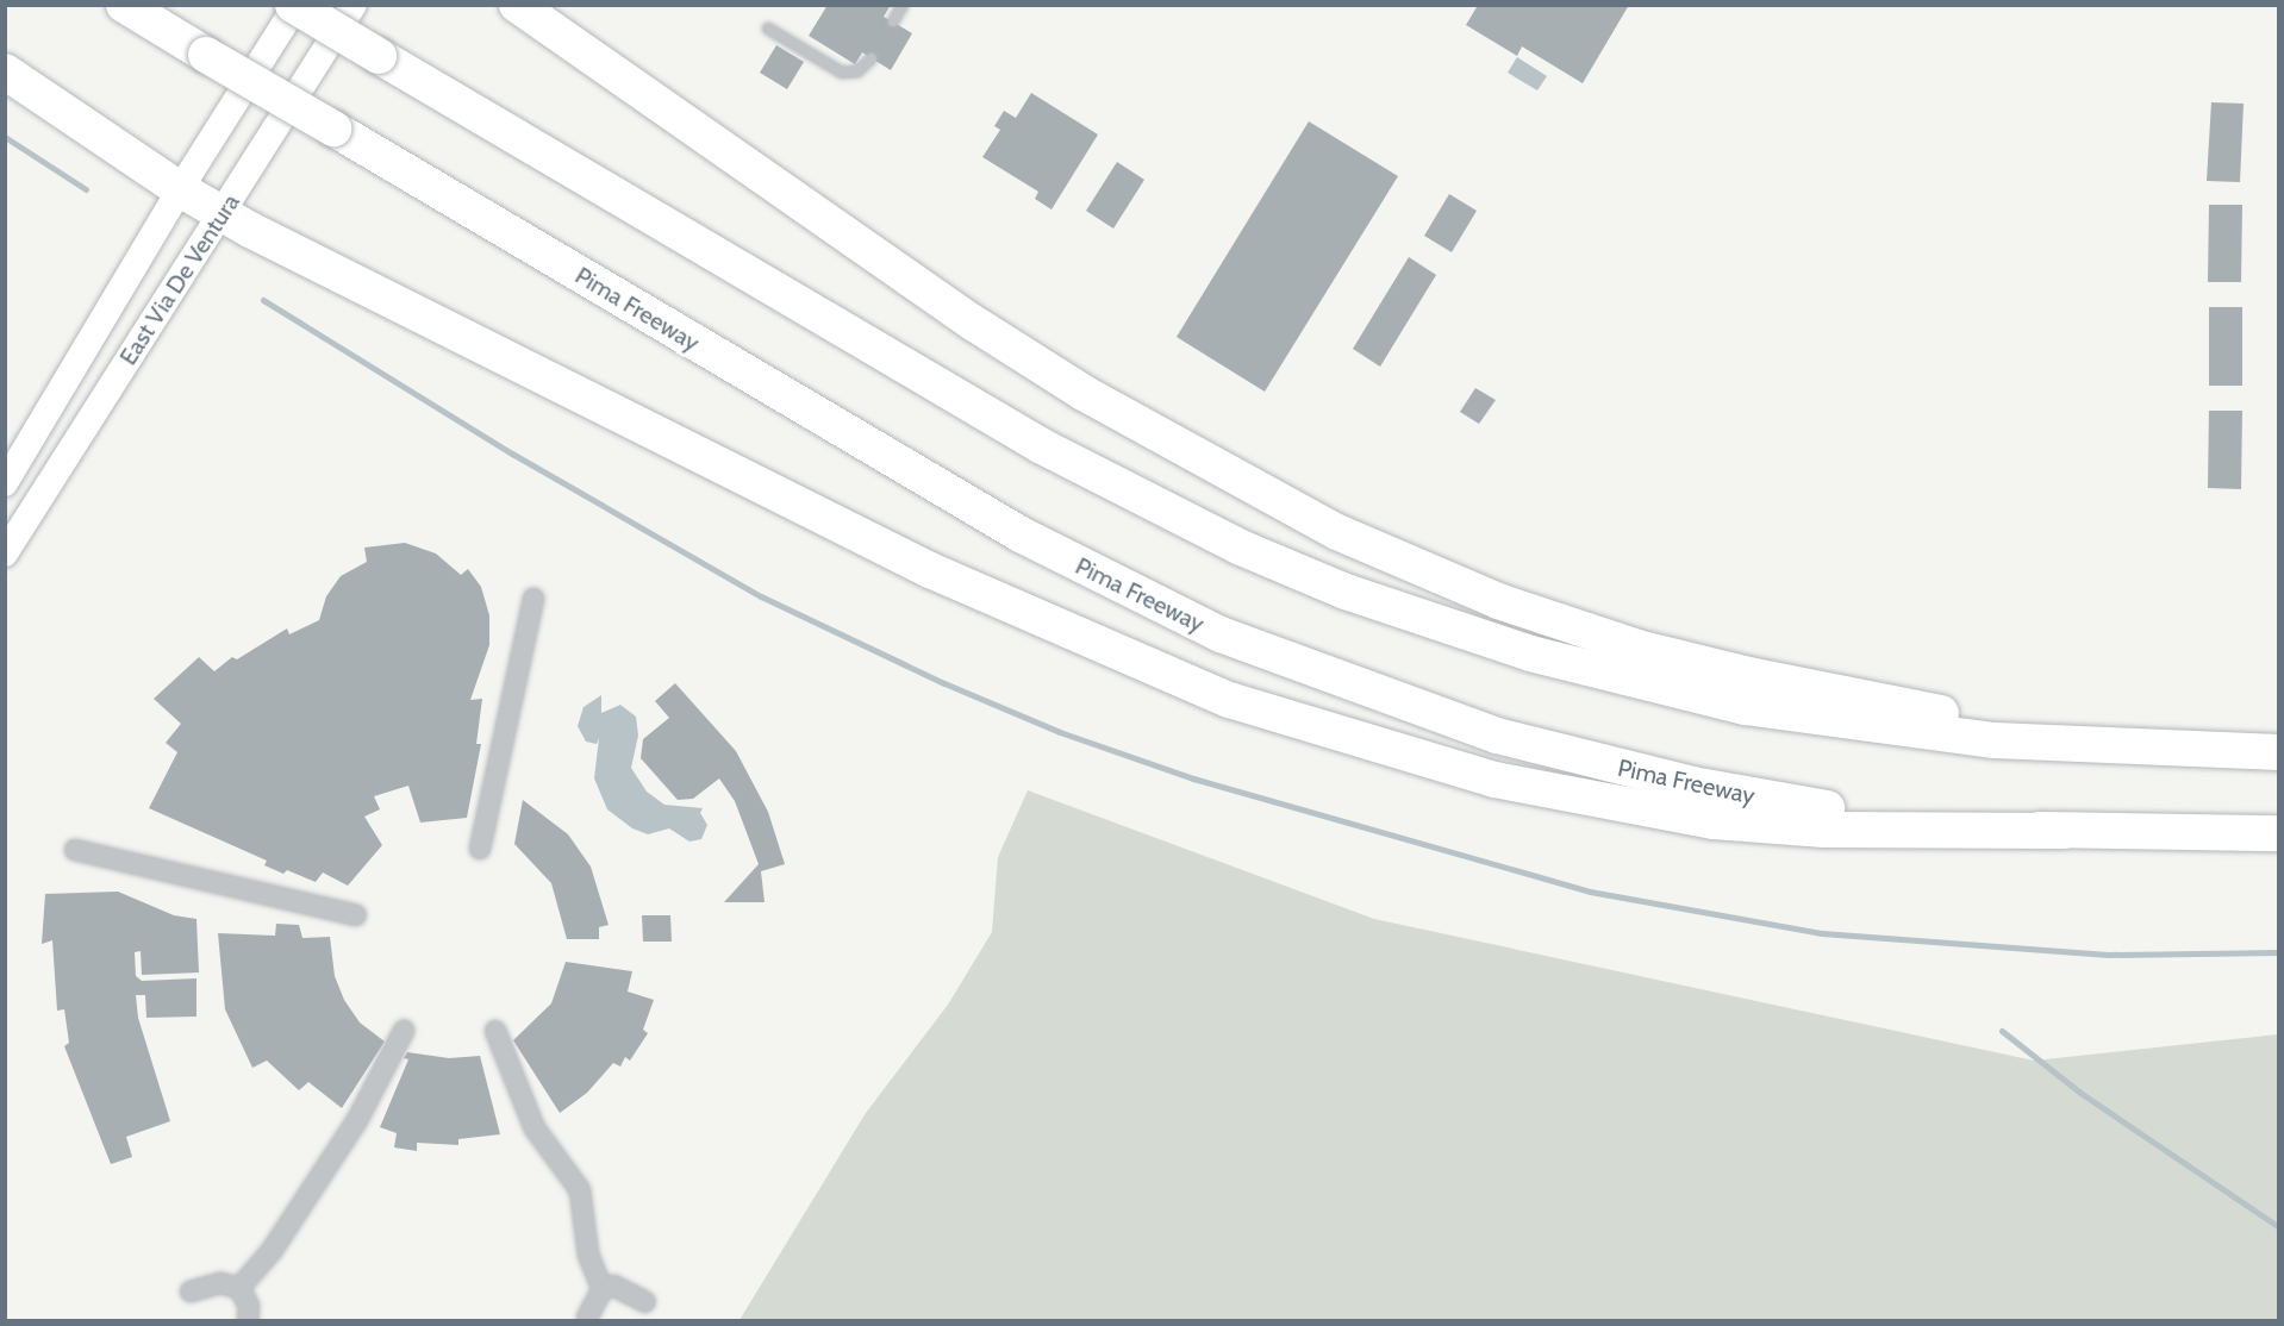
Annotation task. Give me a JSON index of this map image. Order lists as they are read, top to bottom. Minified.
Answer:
{"streets":{"highway":["Pima Freeway"],"street":["East Via De Ventura"]}}
